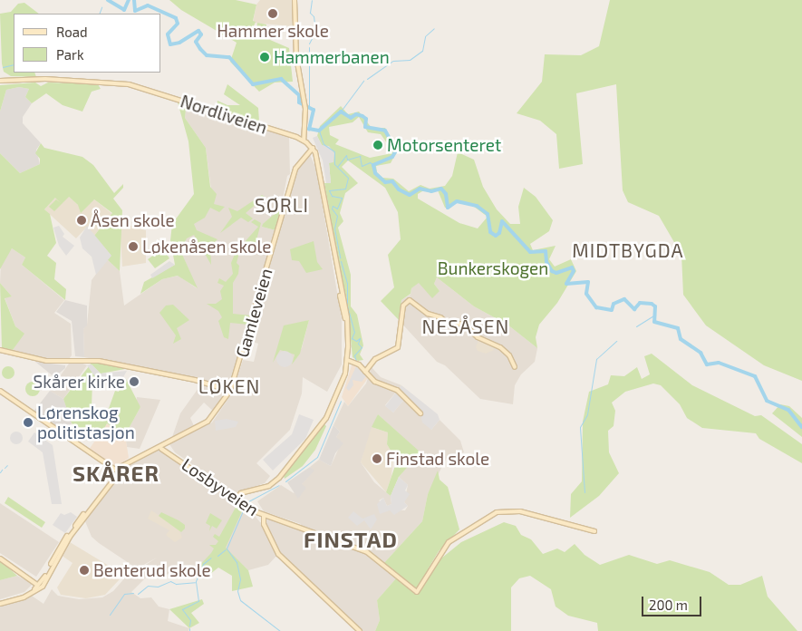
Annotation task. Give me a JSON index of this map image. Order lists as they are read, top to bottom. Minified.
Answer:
{"streets":{"main road":["Nordliveien","Gamleveien","Losbyveien"]},"crossings":[["Nordliveien","Gamleveien"],["Gamleveien","Losbyveien"]],"districts":["SØRLI","MIDTBYGDA","NESÅSEN","LØKEN","SKÅRER","FINSTAD"],"parks":["Bunkerskogen"],"places":["Hammer skole","Hammerbanen","Motorsenteret","Åsen skole","Løkenåsen skole","Skårer kirke","Lørenskog politistasjon","Finstad skole","Benterud skole"],"legend":["Road","Park"],"scale_bar":"200 m"}
